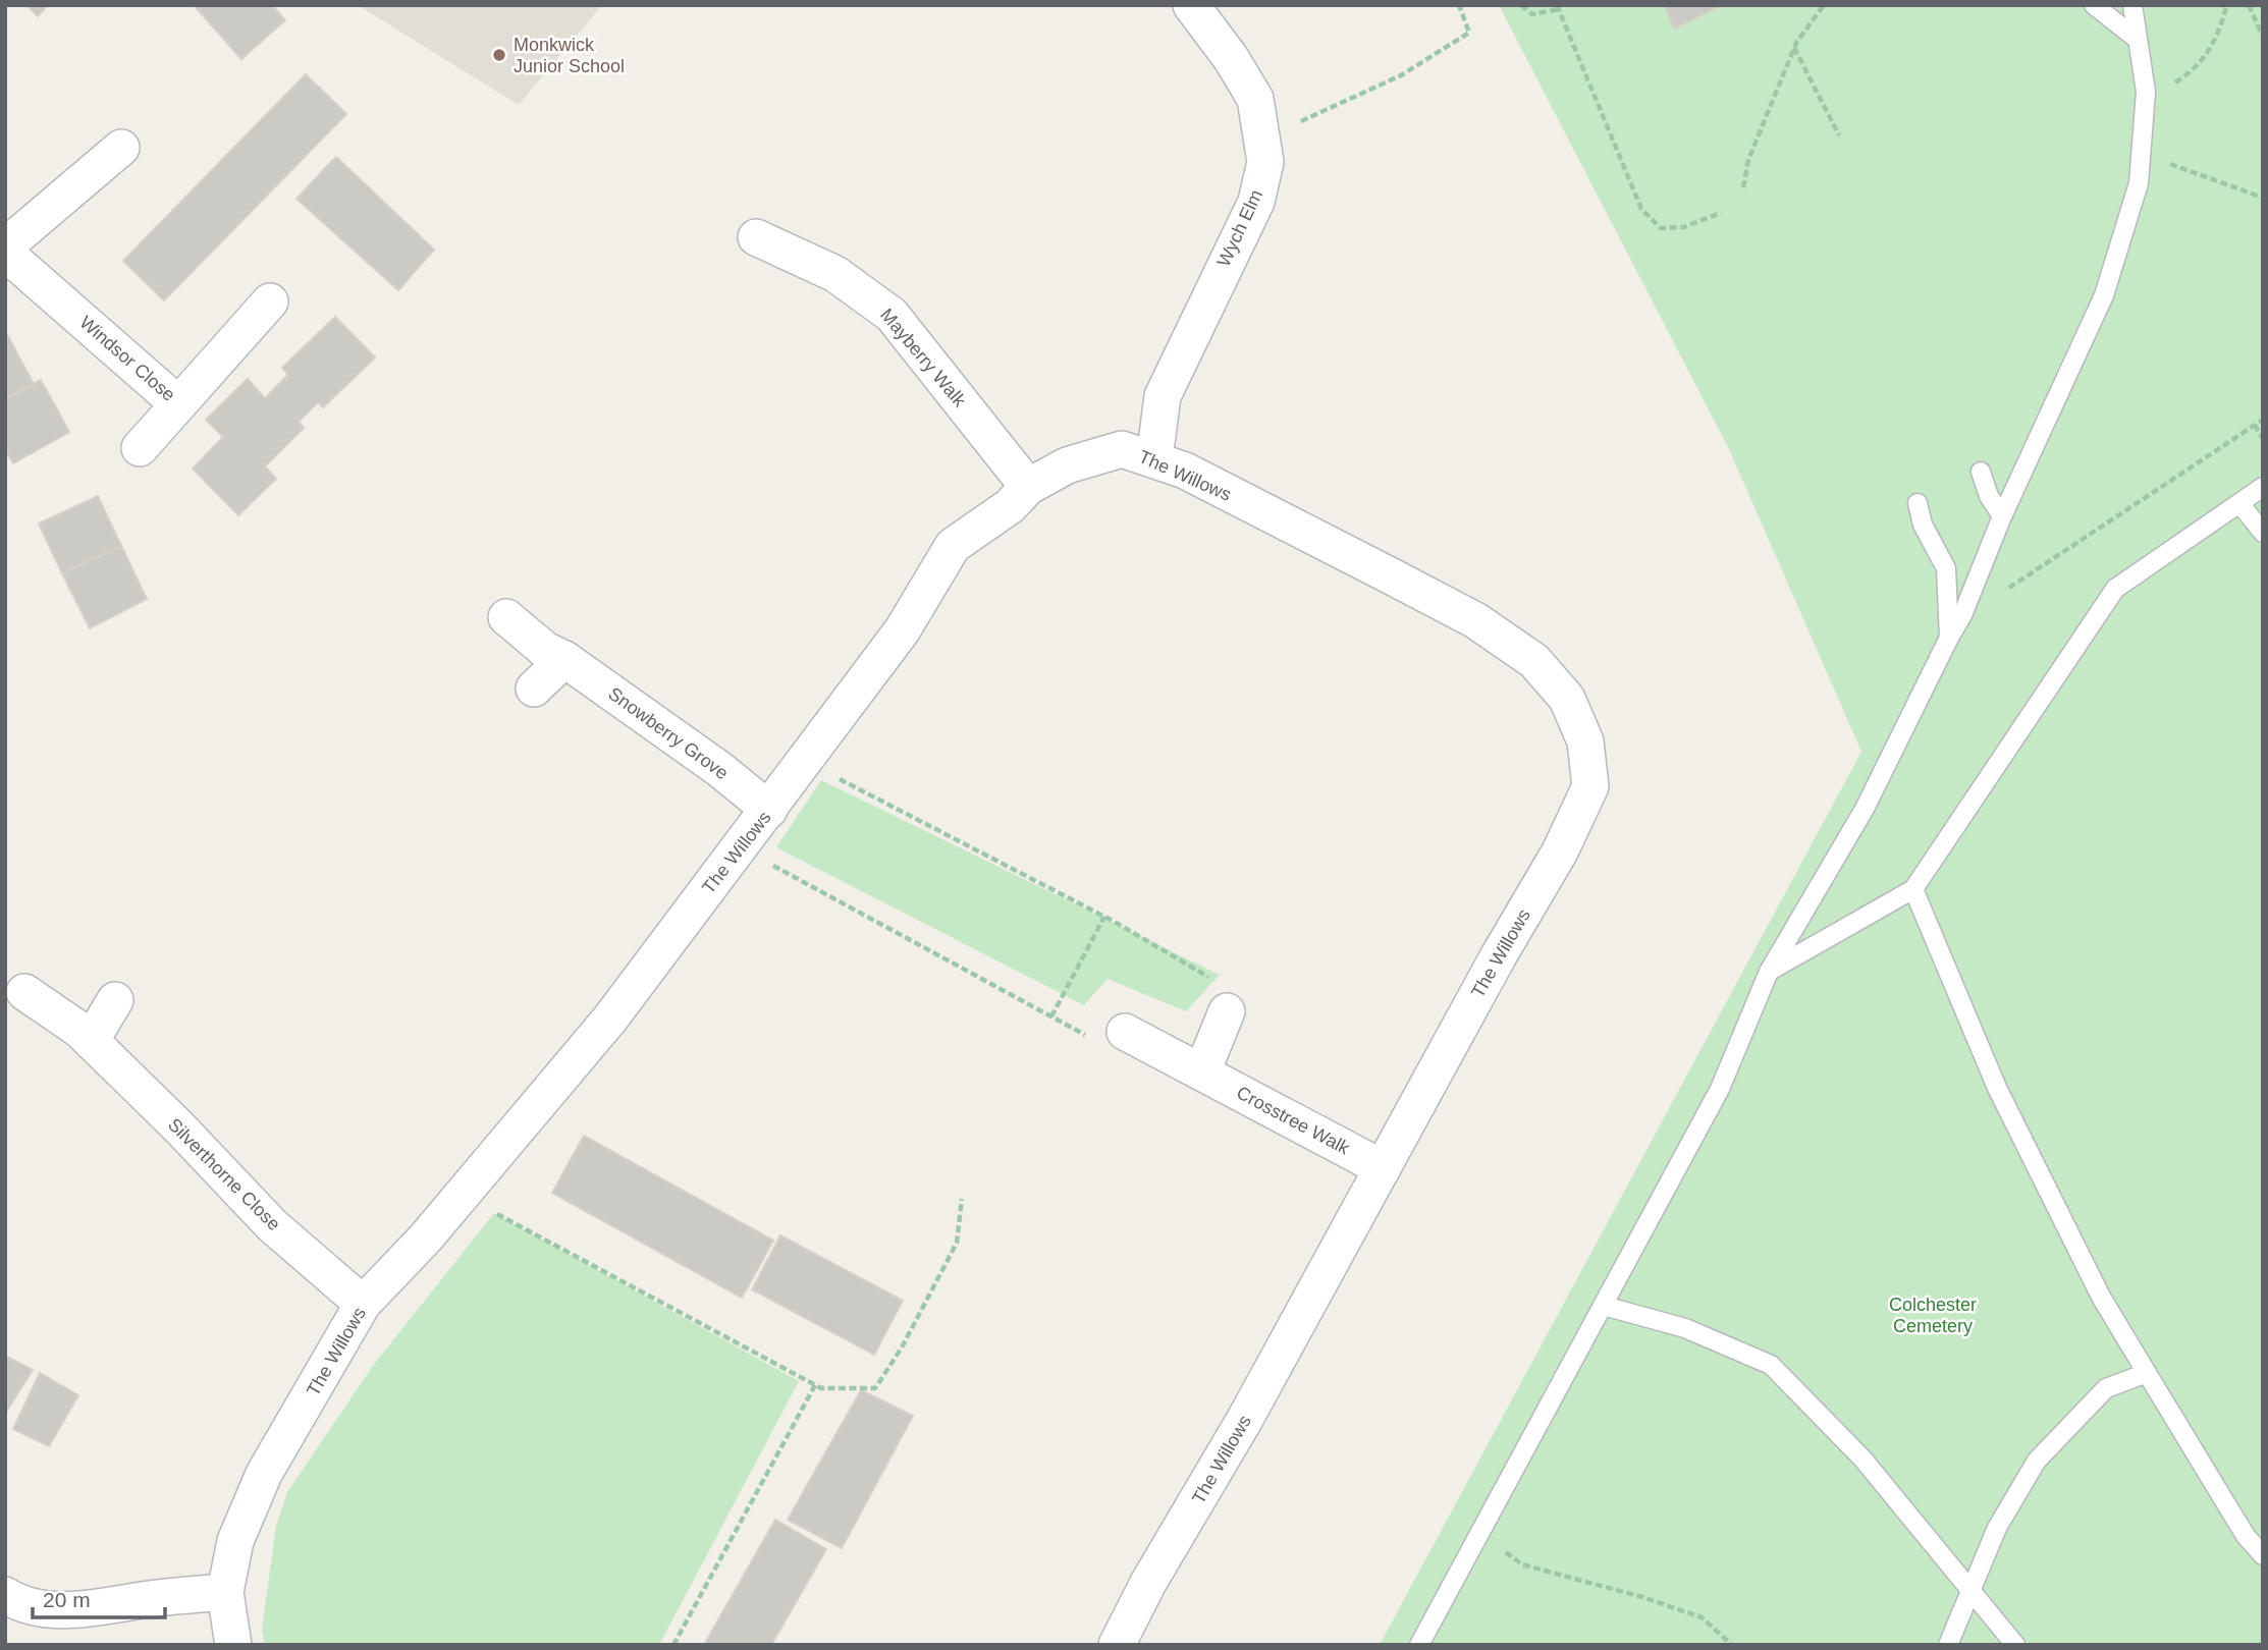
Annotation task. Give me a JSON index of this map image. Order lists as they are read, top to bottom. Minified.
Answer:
{"streets":{"street":["Wych Elm","Mayberry Walk","Windsor Close","The Willows","Snowberry Grove","Crosstree Walk","Silverthorne Close"]},"crossings":[["Wych Elm","The Willows"],["Mayberry Walk","The Willows"],["The Willows","Snowberry Grove"],["The Willows","Crosstree Walk"],["The Willows","Silverthorne Close"]],"parks":["Colchester Cemetery"],"places":["Monkwick Junior School"],"scale_bar":"20 m"}
